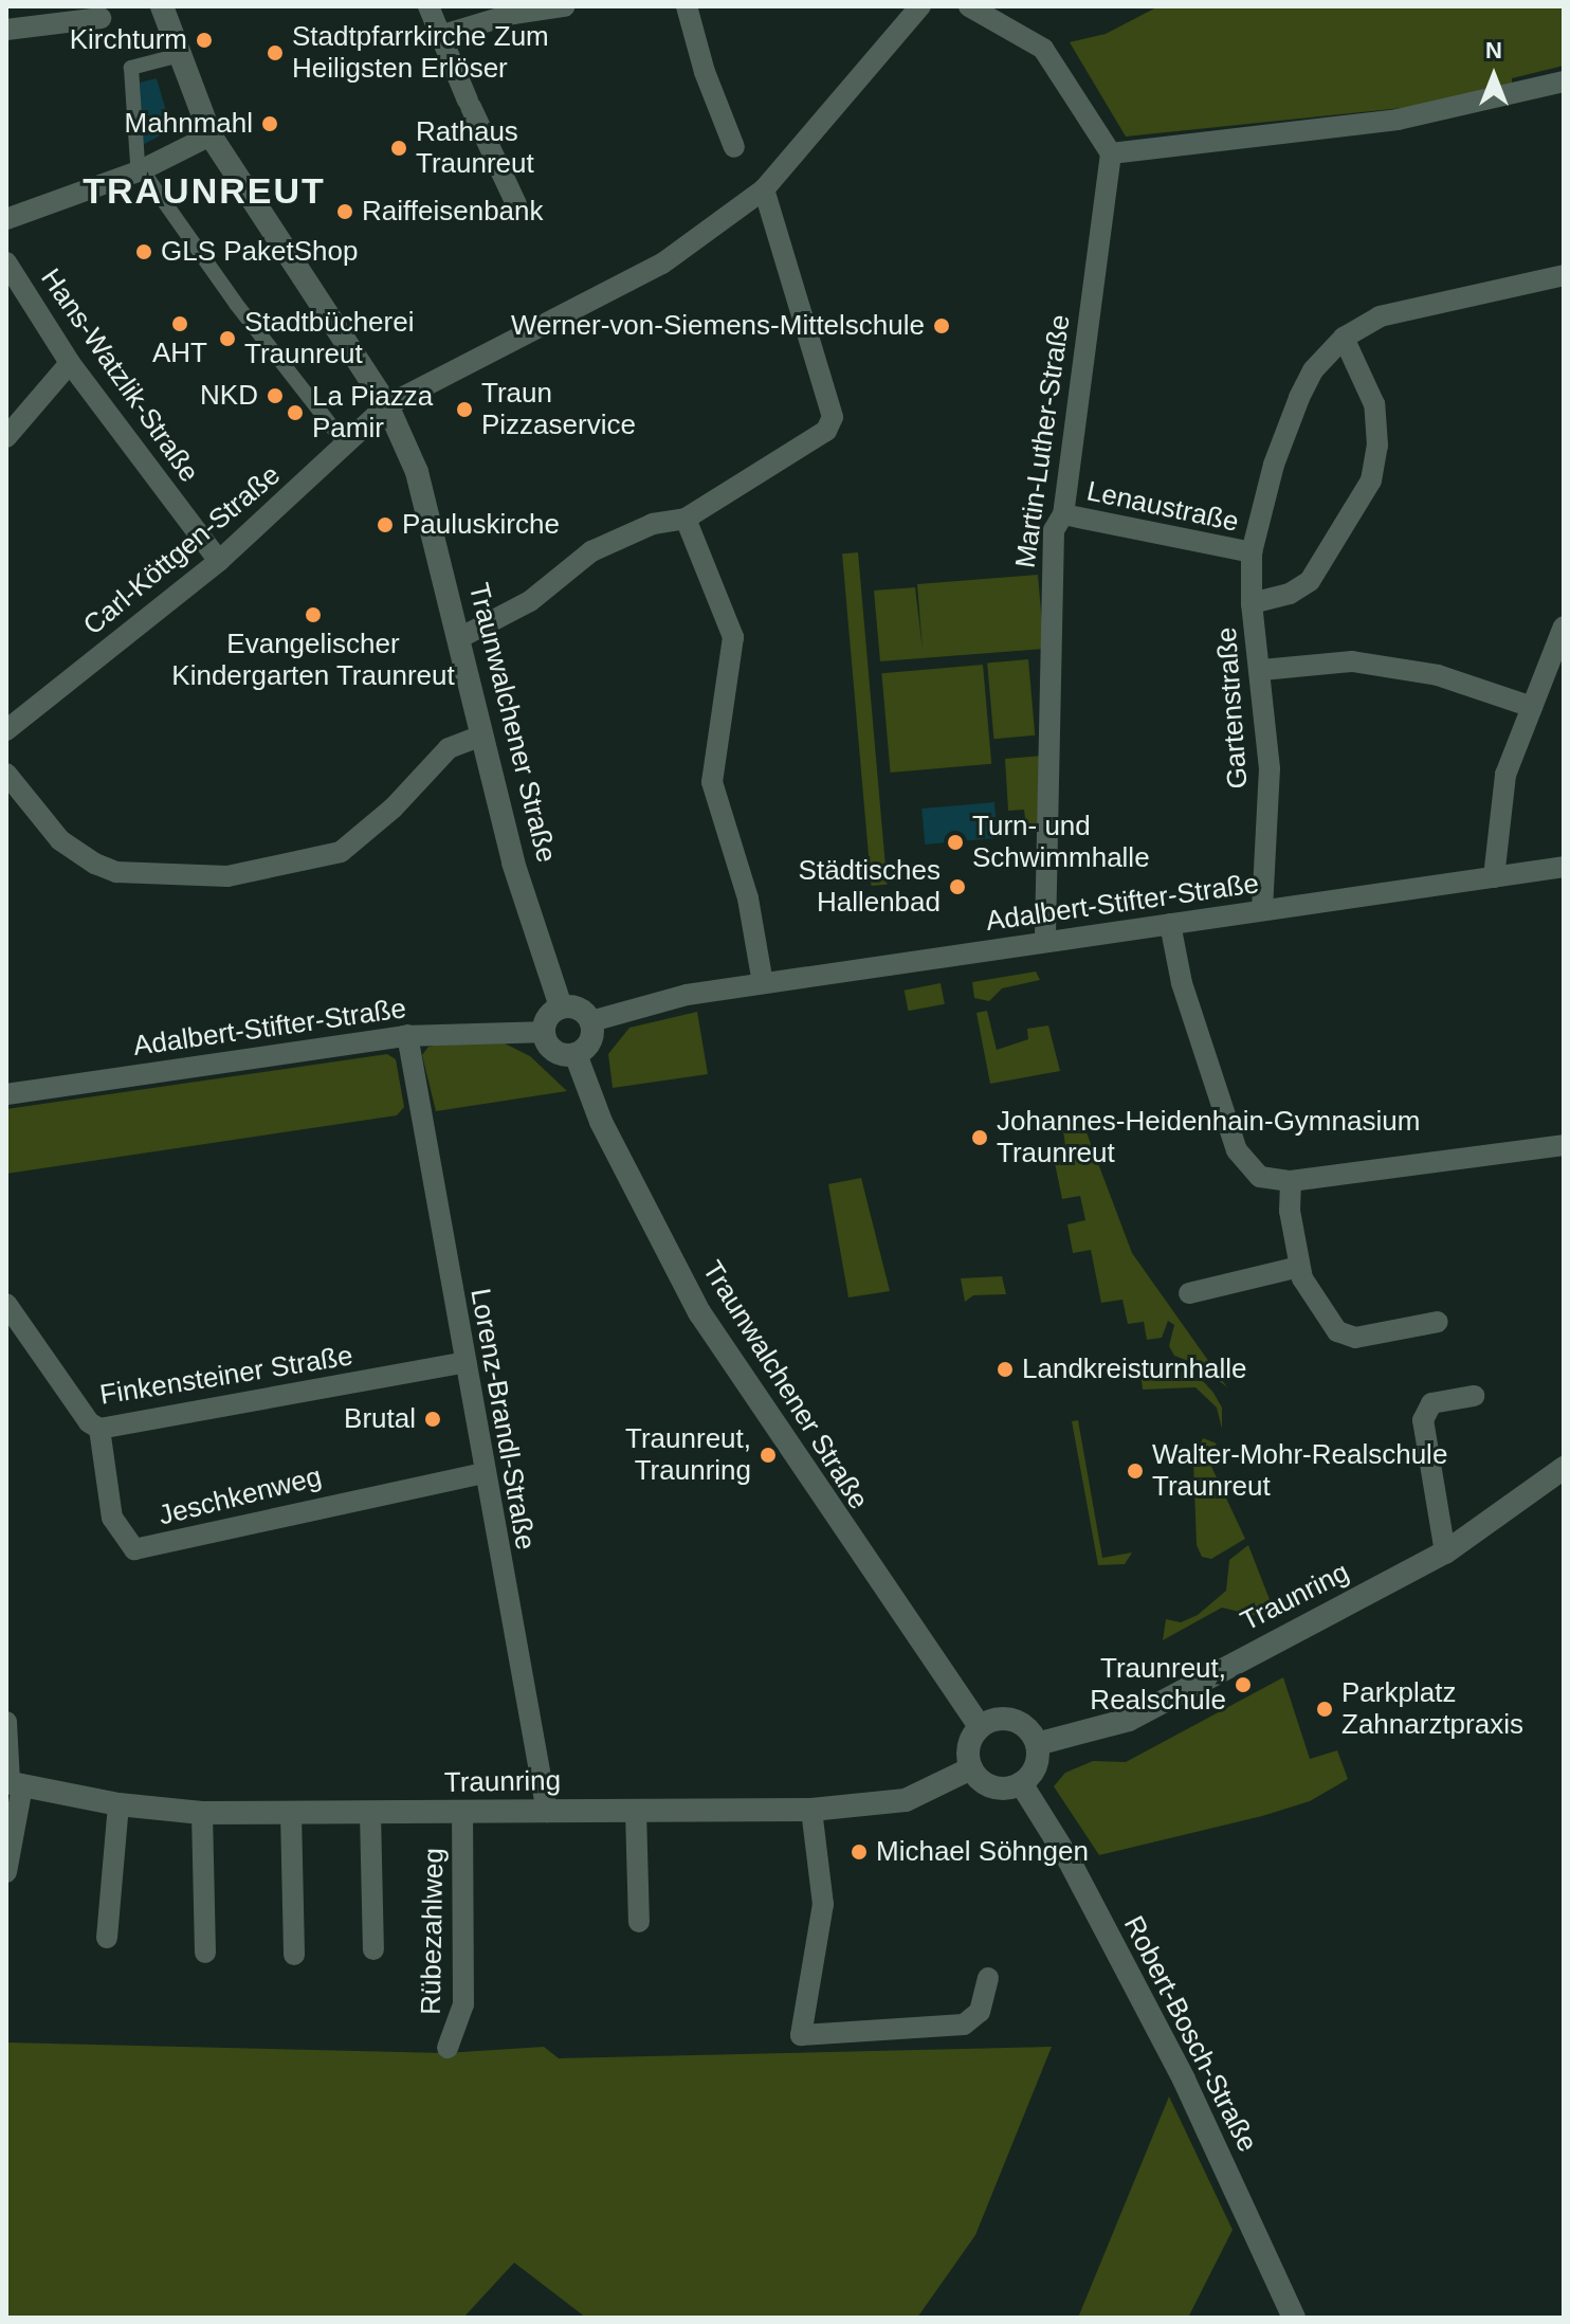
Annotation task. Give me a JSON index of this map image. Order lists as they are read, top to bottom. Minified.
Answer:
{"streets":{"main road":["Traunwalchener Straße","Traunring","Robert-Bosch-Straße"],"street":["Hans-Watzlik-Straße","Martin-Luther-Straße","Lenaustraße","Carl-Köttgen-Straße","Gartenstraße","Adalbert-Stifter-Straße","Finkensteiner Straße","Lorenz-Brandl-Straße","Jeschkenweg","Rübezahlweg"]},"crossings":[["Hans-Watzlik-Straße","Carl-Köttgen-Straße"],["Martin-Luther-Straße","Lenaustraße"],["Martin-Luther-Straße","Adalbert-Stifter-Straße"],["Lenaustraße","Gartenstraße"],["Carl-Köttgen-Straße","Traunwalchener Straße"],["Gartenstraße","Adalbert-Stifter-Straße"],["Traunwalchener Straße","Adalbert-Stifter-Straße"],["Traunwalchener Straße","Traunring"],["Traunwalchener Straße","Robert-Bosch-Straße"],["Adalbert-Stifter-Straße","Lorenz-Brandl-Straße"],["Finkensteiner Straße","Lorenz-Brandl-Straße"],["Finkensteiner Straße","Jeschkenweg"],["Lorenz-Brandl-Straße","Jeschkenweg"],["Lorenz-Brandl-Straße","Traunring"],["Traunring","Rübezahlweg"],["Traunring","Robert-Bosch-Straße"]],"districts":["TRAUNREUT"],"places":["Kirchturm","Stadtpfarrkirche Zum Heiligsten Erlöser","Mahnmahl","Rathaus Traunreut","Raiffeisenbank","GLS PaketShop","AHT","Werner-von-Siemens-Mittelschule","Stadtbücherei Traunreut","NKD","Traun Pizzaservice","La Piazza Pamir","Pauluskirche","Evangelischer Kindergarten Traunreut","Turn- und Schwimmhalle","Städtisches Hallenbad","Johannes-Heidenhain-Gymnasium Traunreut","Landkreisturnhalle","Brutal","Traunreut, Traunring","Walter-Mohr-Realschule Traunreut","Traunreut, Realschule","Parkplatz Zahnarztpraxis","Michael Söhngen"],"north":"top"}
